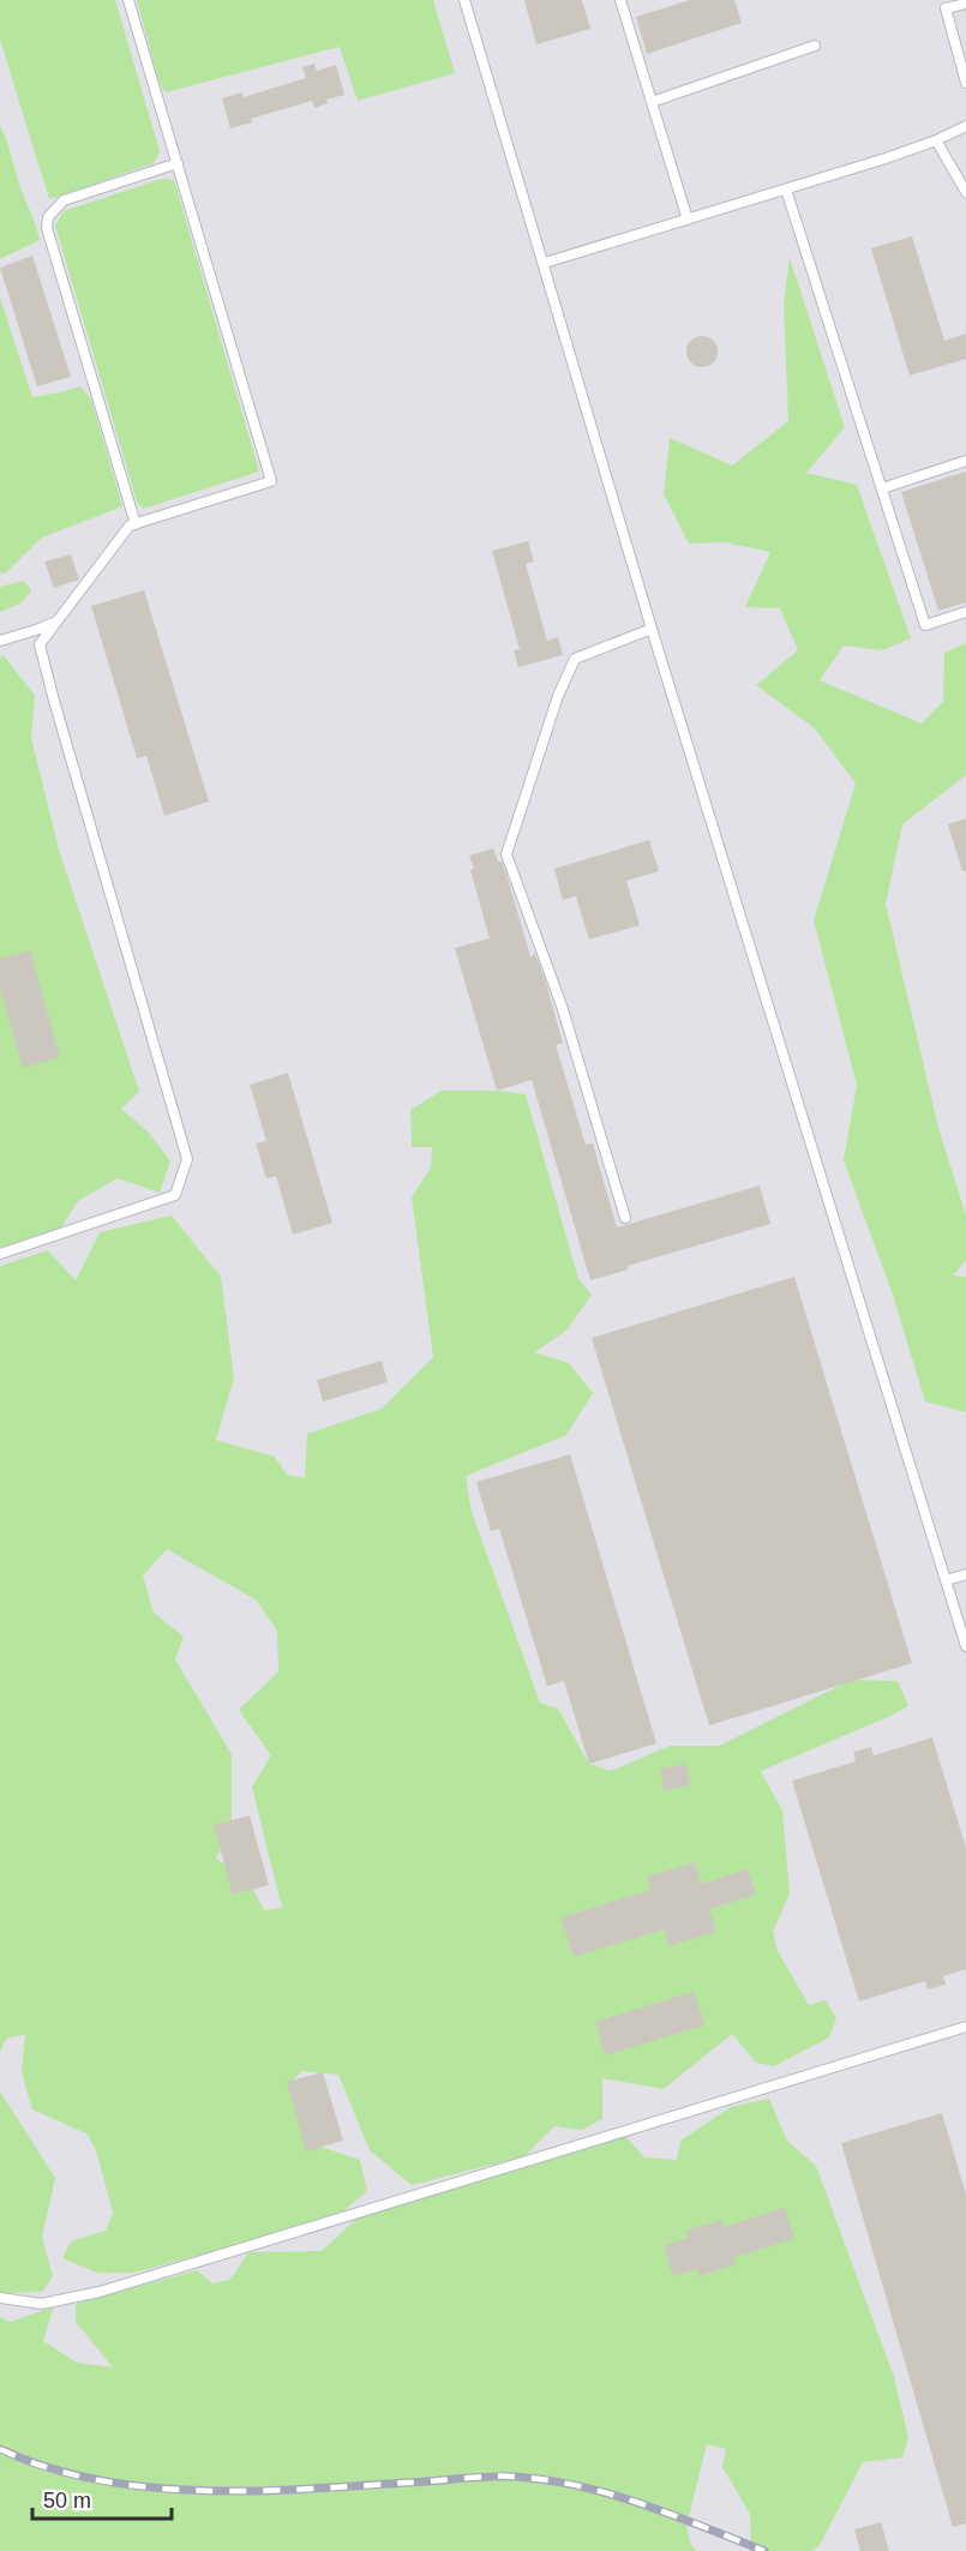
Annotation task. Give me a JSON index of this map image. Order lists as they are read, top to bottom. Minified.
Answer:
{"scale_bar":"50 m"}
